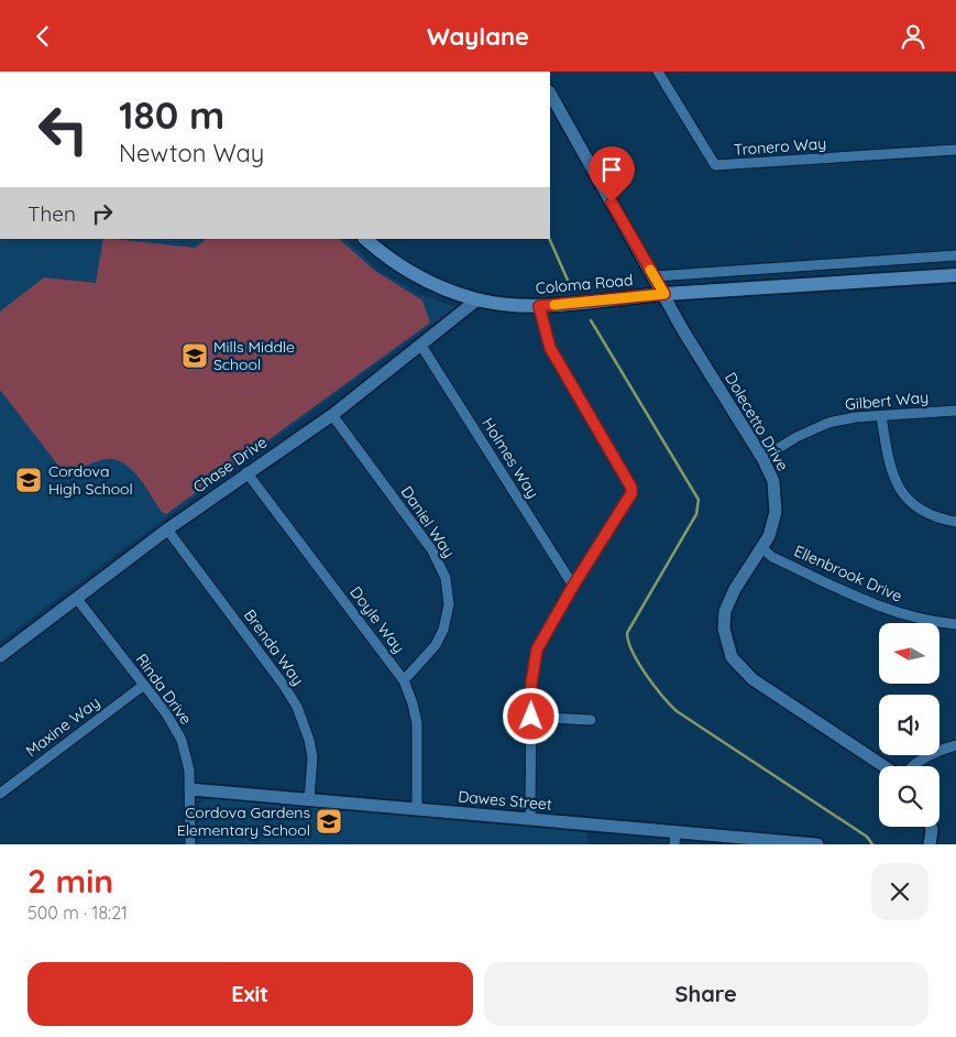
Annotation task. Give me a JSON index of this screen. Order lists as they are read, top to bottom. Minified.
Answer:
{"streets":{"main road":["Coloma Road"],"street":["Tronero Way","Gilbert Way","Dolecetto Drive","Holmes Way","Chase Drive","Daniel Way","Ellenbrook Drive","Doyle Way","Brenda Way","Rinda Drive","Maxine Way","Dawes Street"]},"crossings":[["Coloma Road","Dolecetto Drive"],["Coloma Road","Chase Drive"],["Gilbert Way","Dolecetto Drive"],["Dolecetto Drive","Ellenbrook Drive"],["Holmes Way","Chase Drive"],["Chase Drive","Daniel Way"],["Chase Drive","Doyle Way"],["Chase Drive","Brenda Way"],["Chase Drive","Rinda Drive"],["Daniel Way","Doyle Way"],["Doyle Way","Dawes Street"],["Brenda Way","Dawes Street"],["Rinda Drive","Maxine Way"],["Rinda Drive","Dawes Street"]],"places":{"school or university":["Mills Middle School","Cordova High School","Cordova Gardens Elementary School"]},"north":"left","page":{"header":"Waylane","turn":["180 m","Newton Way"],"then":"Then","heading":["2 min","500 m · 18:21"],"buttons":["Exit","Share"]}}
